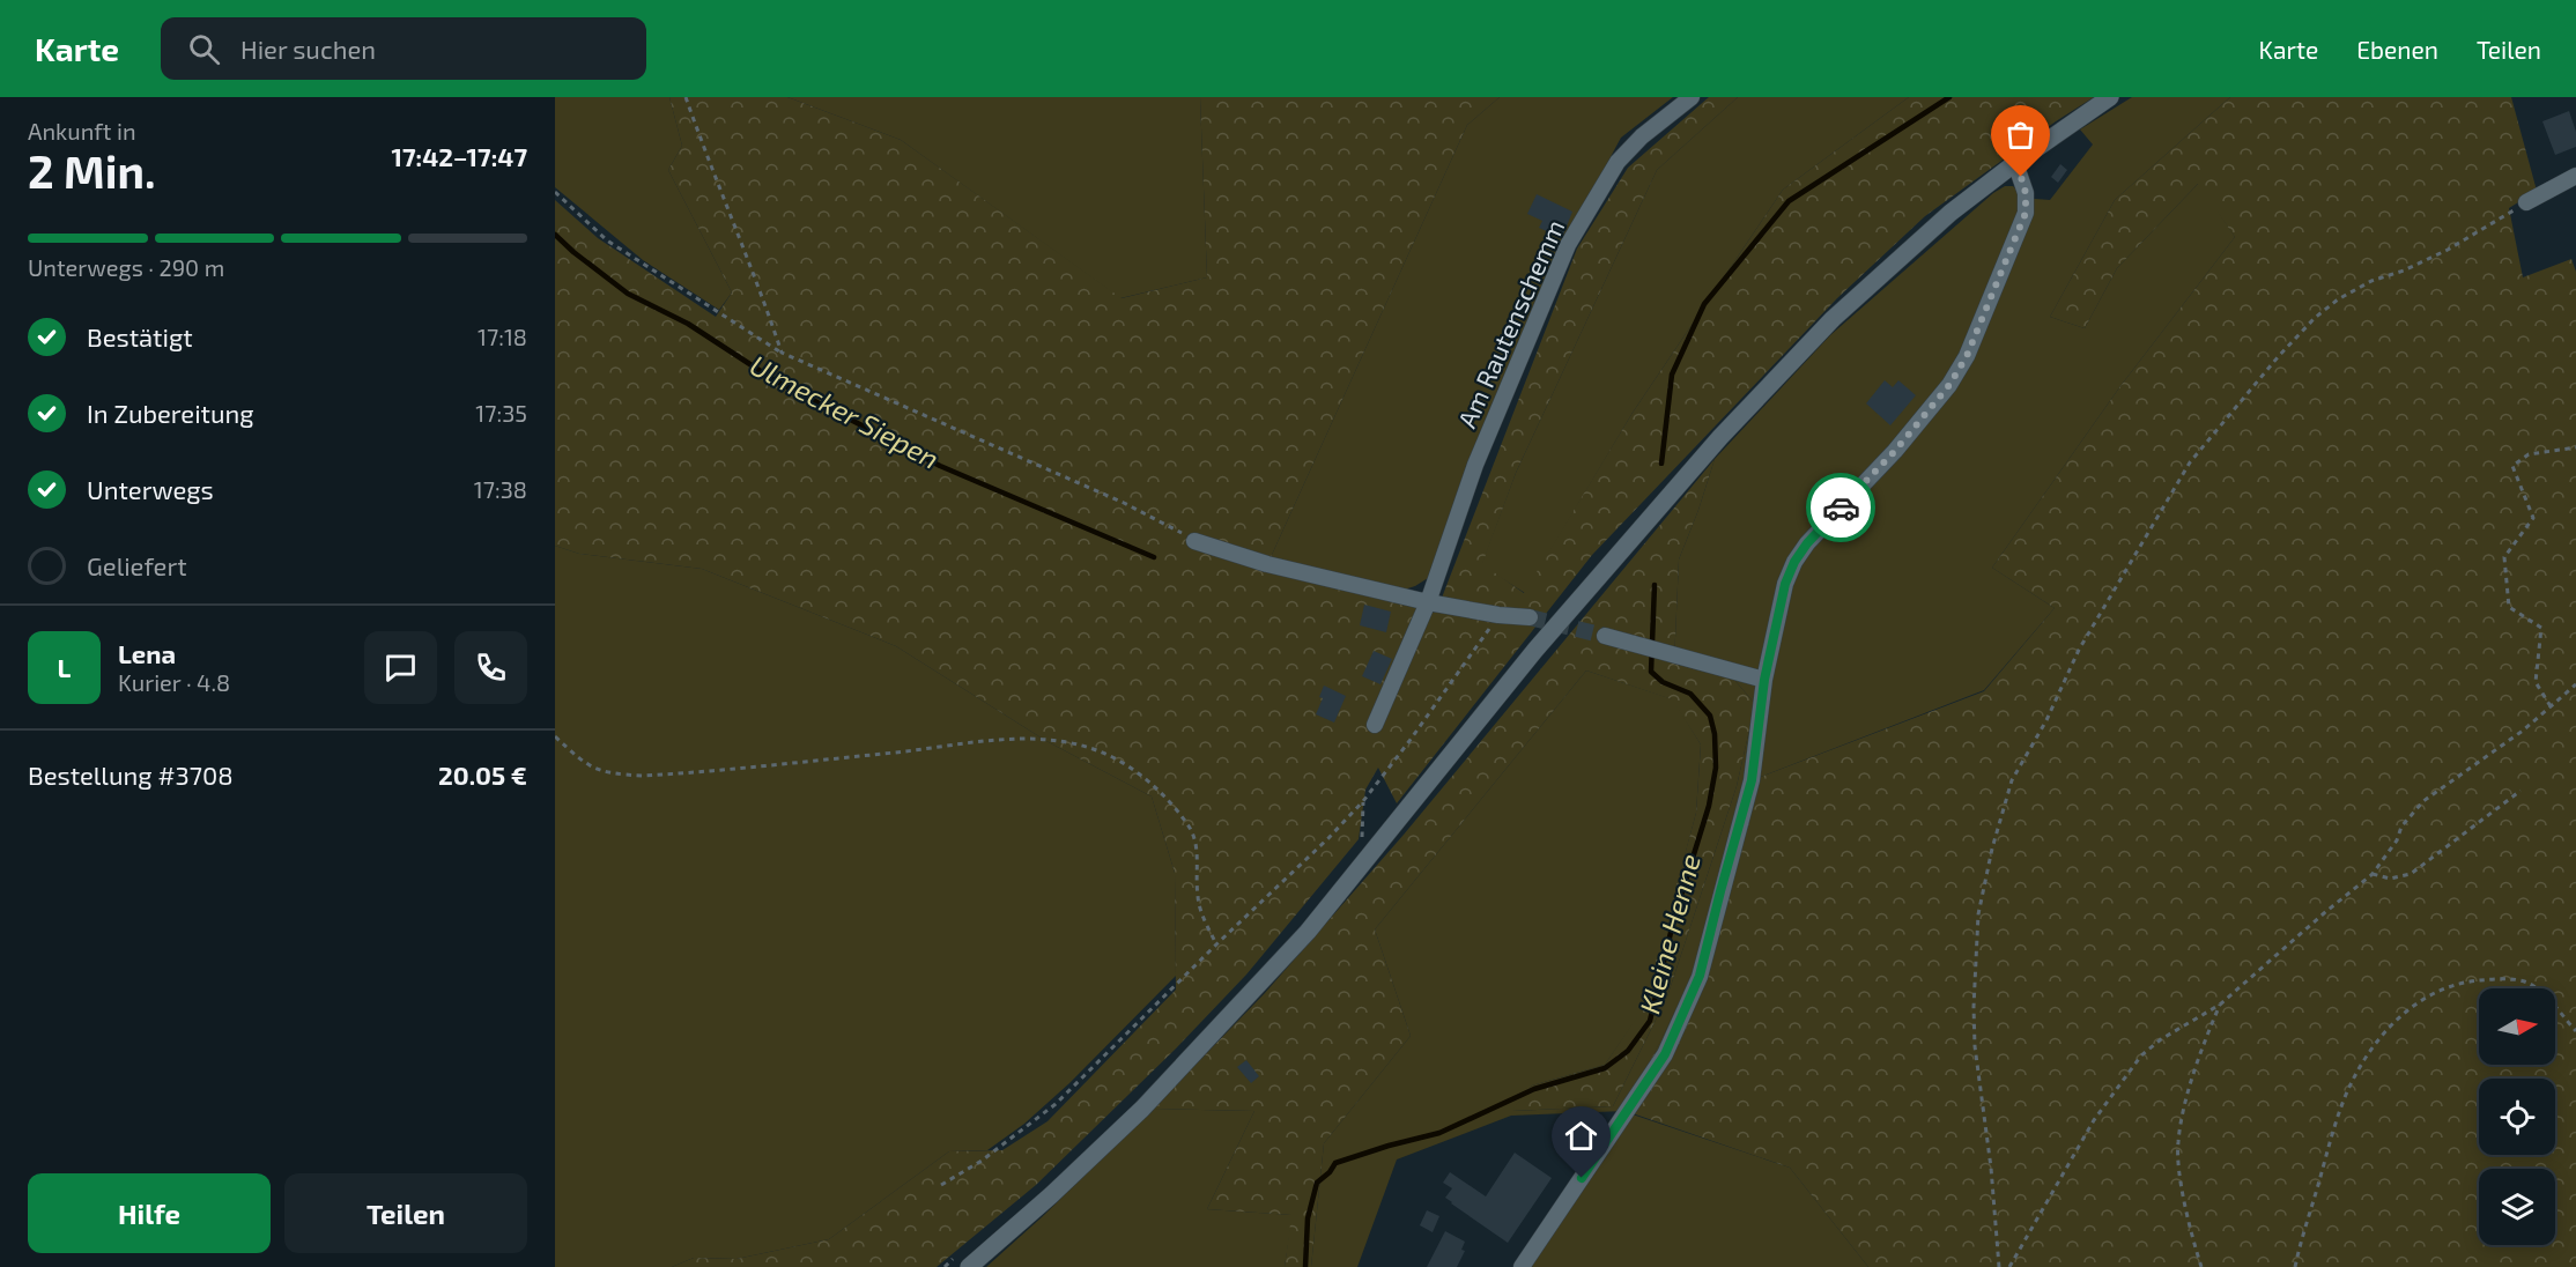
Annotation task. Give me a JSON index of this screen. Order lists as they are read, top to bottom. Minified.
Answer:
{"streets":{"street":["Am Rautenschemm"]},"water":["Ulmecker Siepen","Kleine Henne"],"north":"right","page":{"header":"Karte","search":"Hier suchen","nav":["Karte","Ebenen","Teilen"],"heading":["2 Min.","Ankunft in","17:42–17:47"],"panel":["Lena","Kurier · 4.8","Bestellung #3708","20.05 €"],"bar":"Unterwegs · 290 m","list":[["Bestätigt","17:18"],["In Zubereitung","17:35"],["Unterwegs","17:38"],"Geliefert"],"round":"L","buttons":["Hilfe","Teilen"]}}
